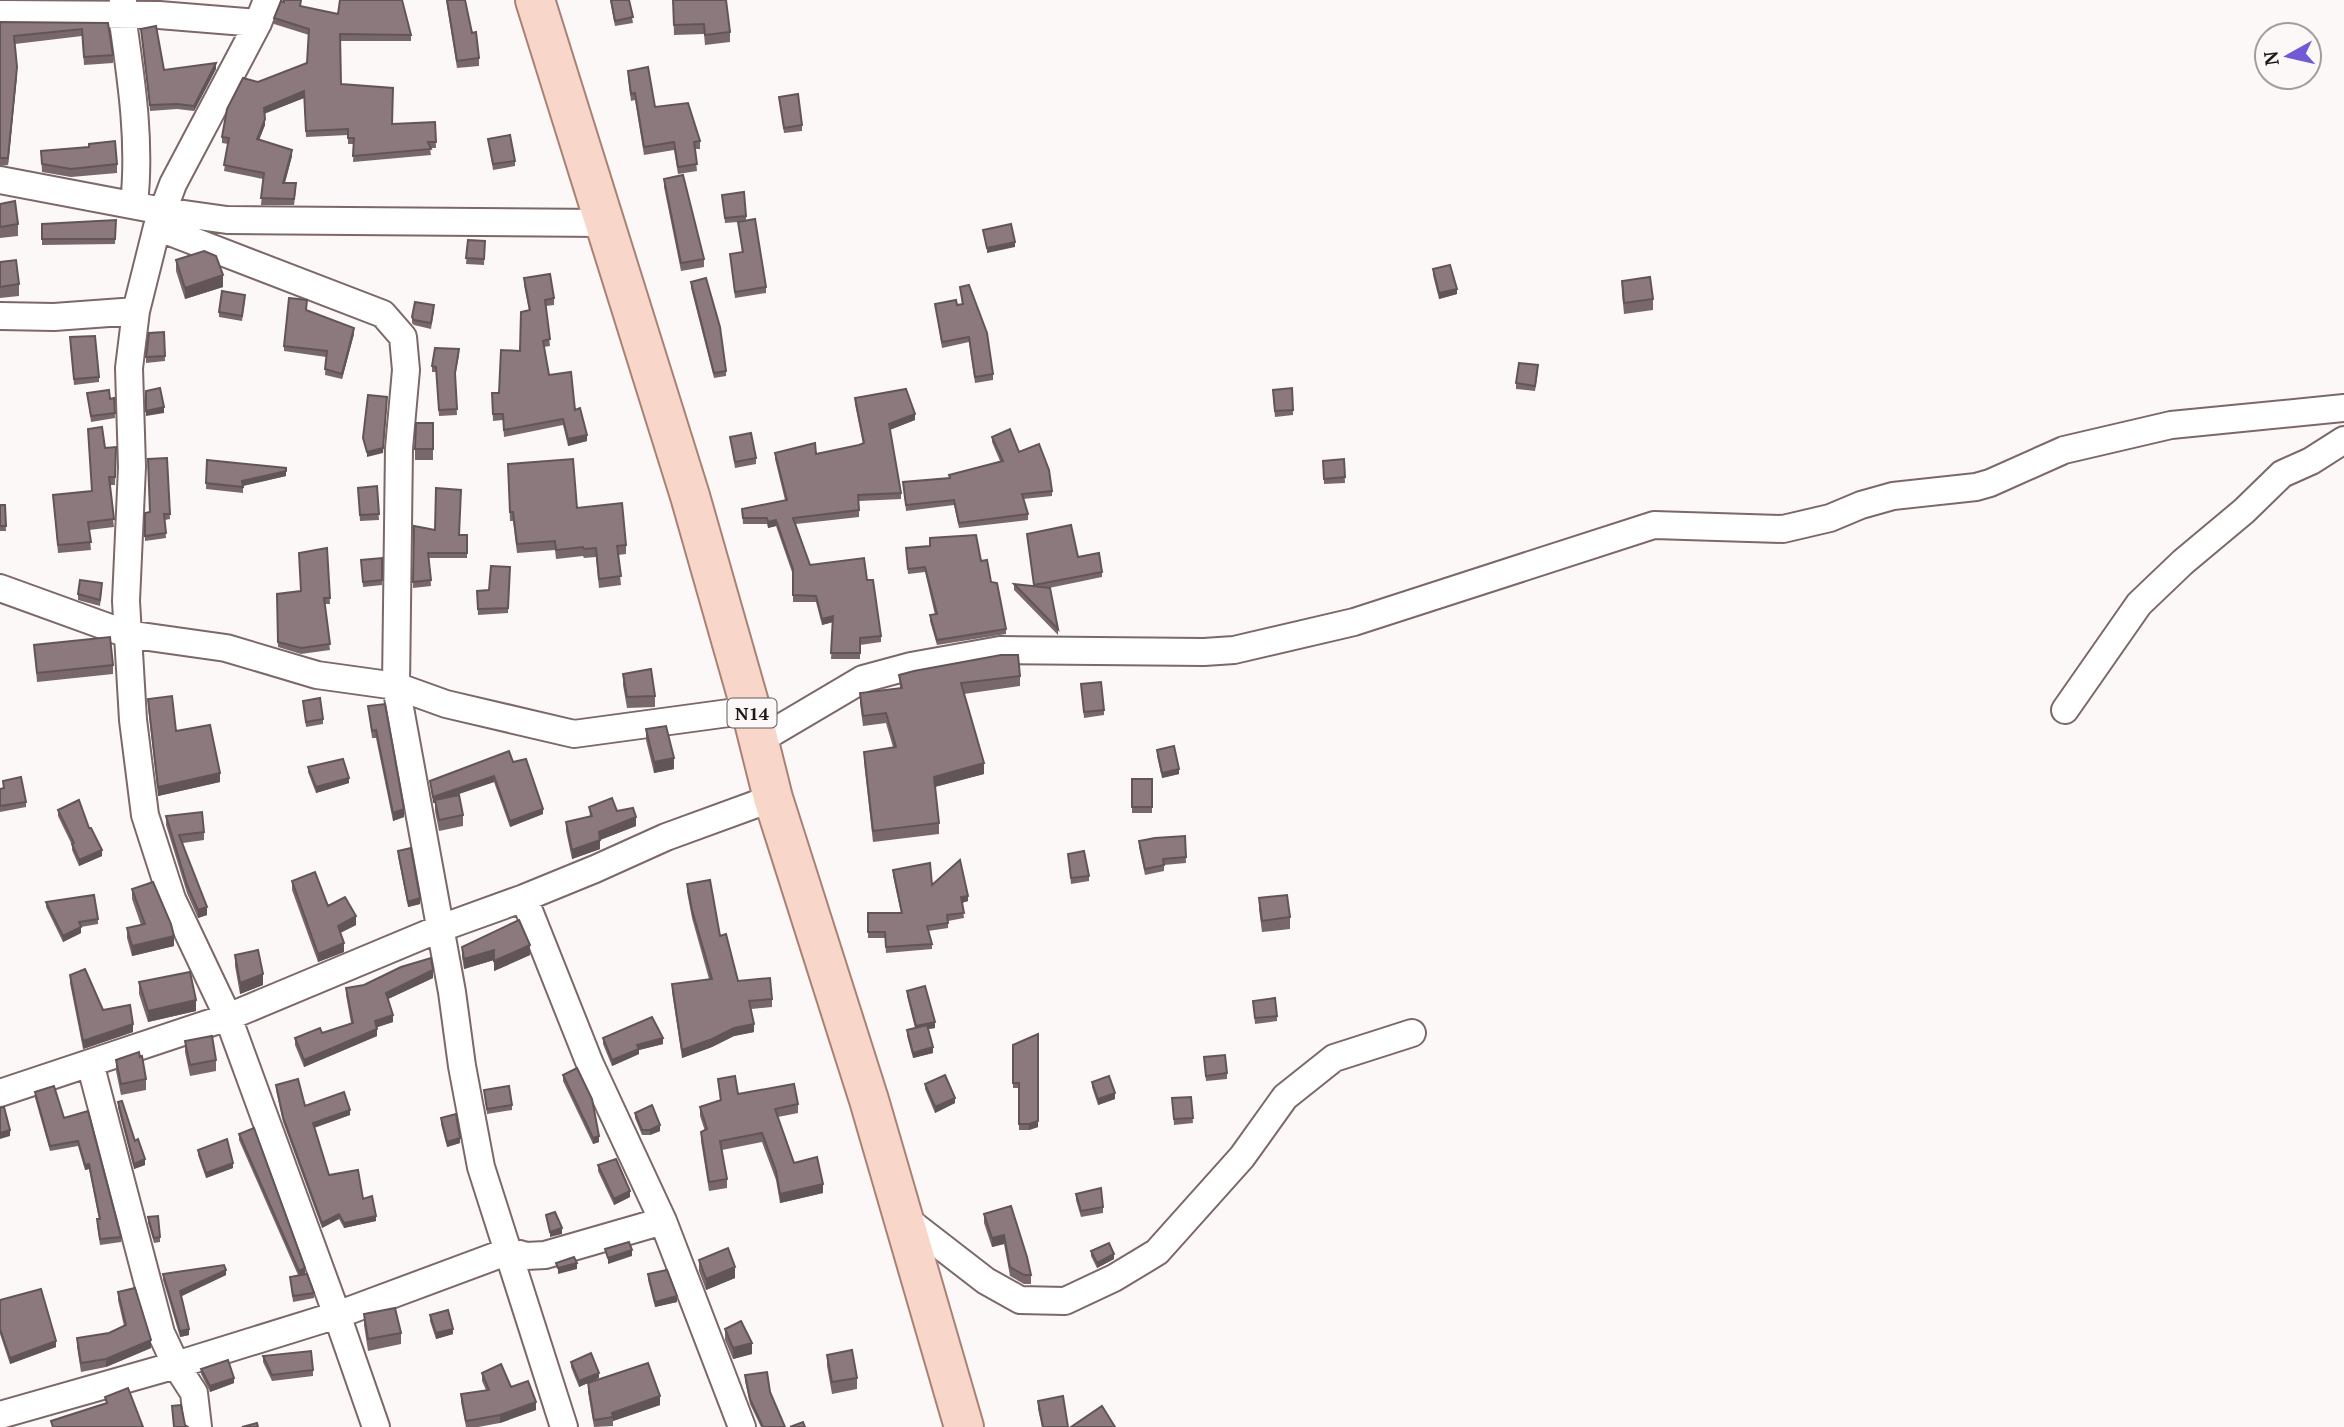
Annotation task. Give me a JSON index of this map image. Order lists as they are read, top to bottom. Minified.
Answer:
{"streets":{"main road":["N14"]},"north":"left"}
